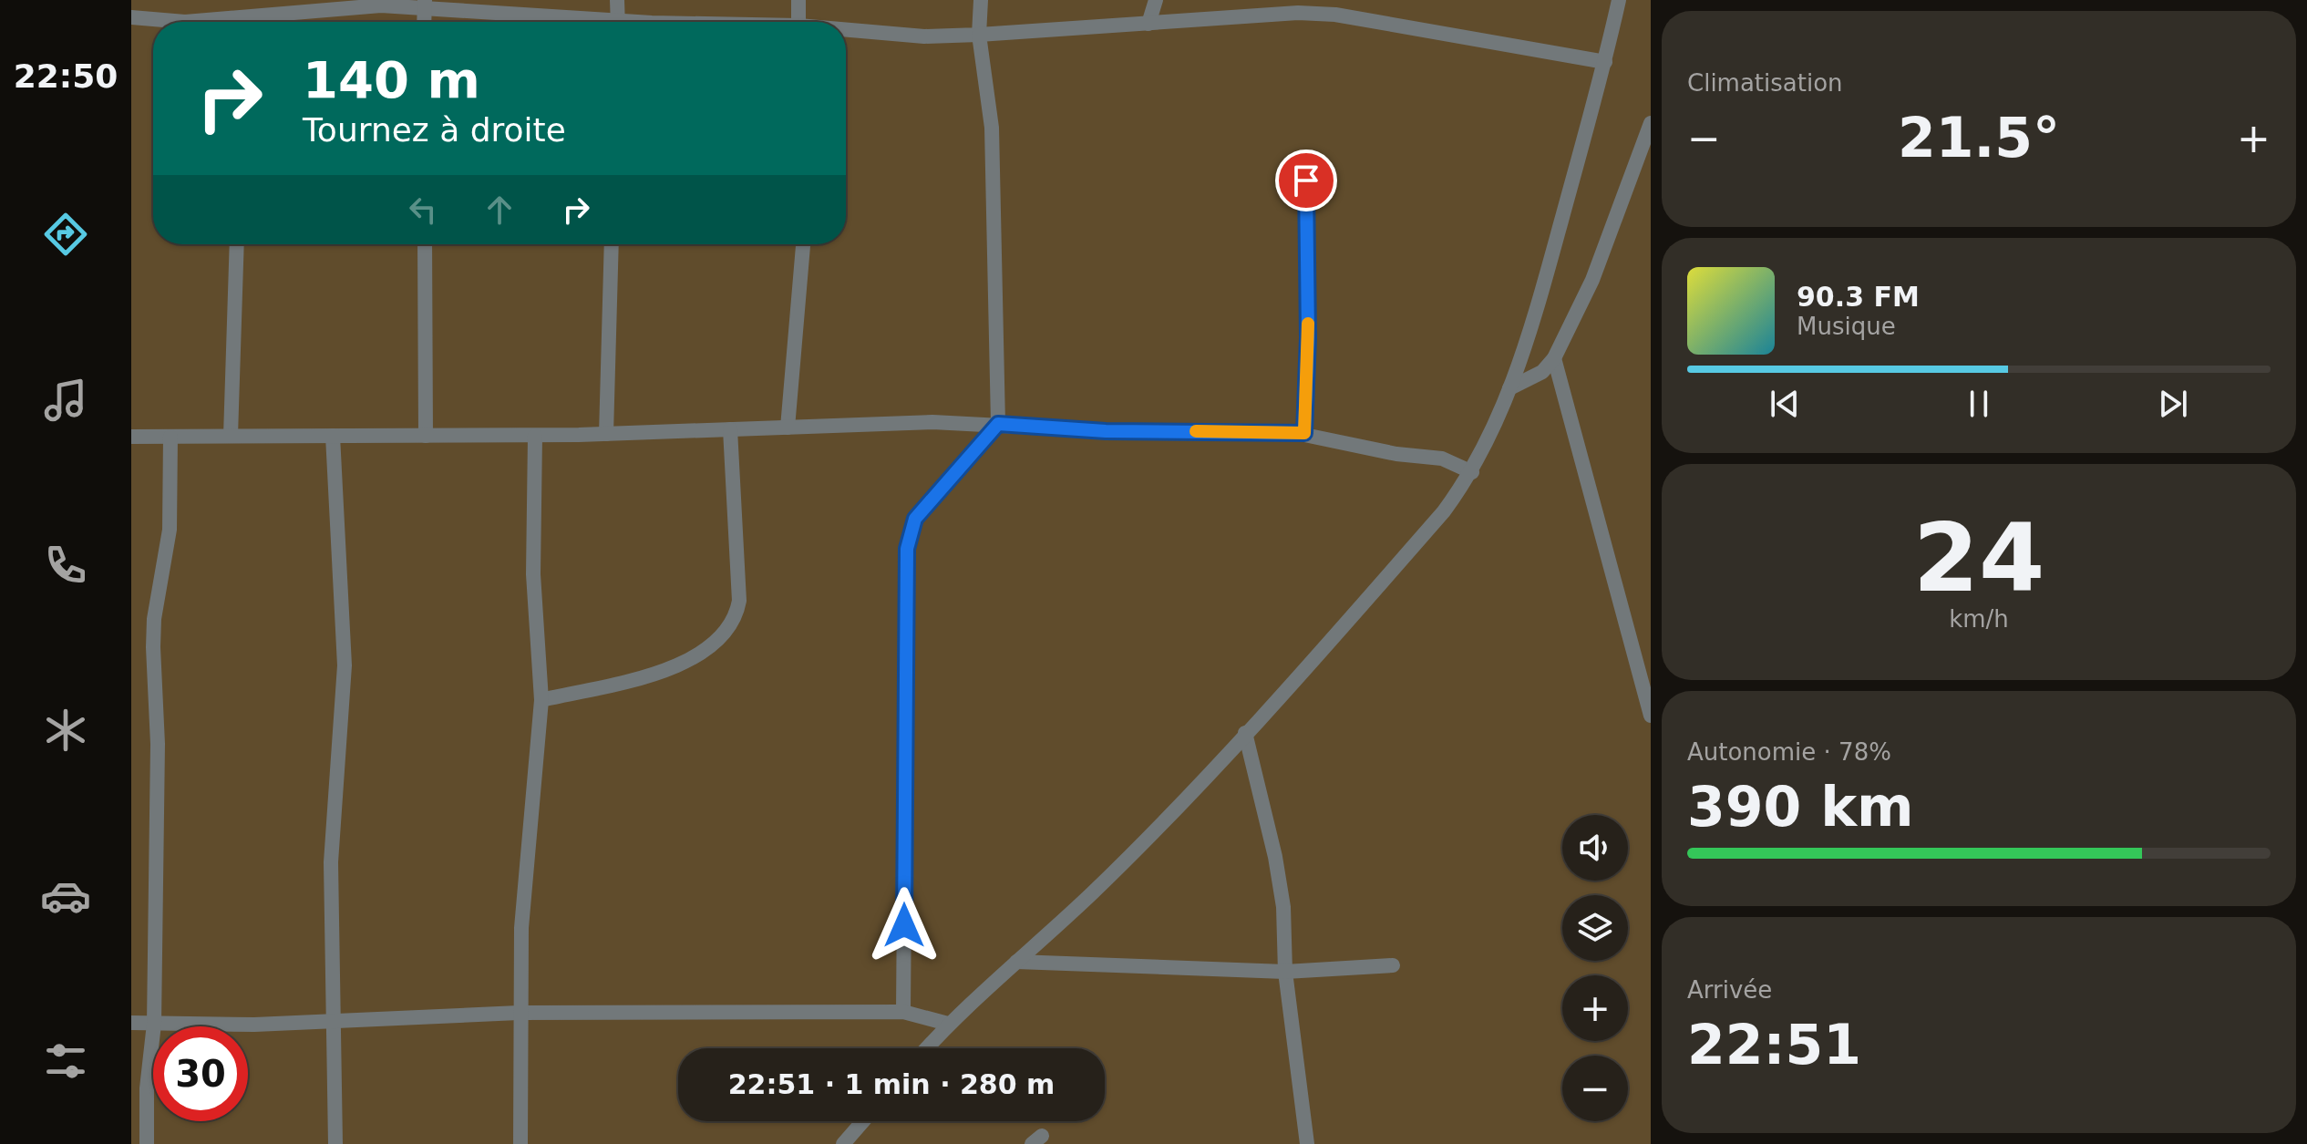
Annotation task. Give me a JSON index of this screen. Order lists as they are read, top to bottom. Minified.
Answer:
{"page":{"tabs":"22:50","tile":["Climatisation",["24","km/h"],["Autonomie · 78%","390 km"],["Arrivée","22:51"]],"turn":["140 m","Tournez à droite"],"heat":["−","21.5°","+"],"song":["90.3 FM","Musique"],"map_buttons":["+","−"],"limit":"30","trip":"22:51 · 1 min · 280 m"}}
